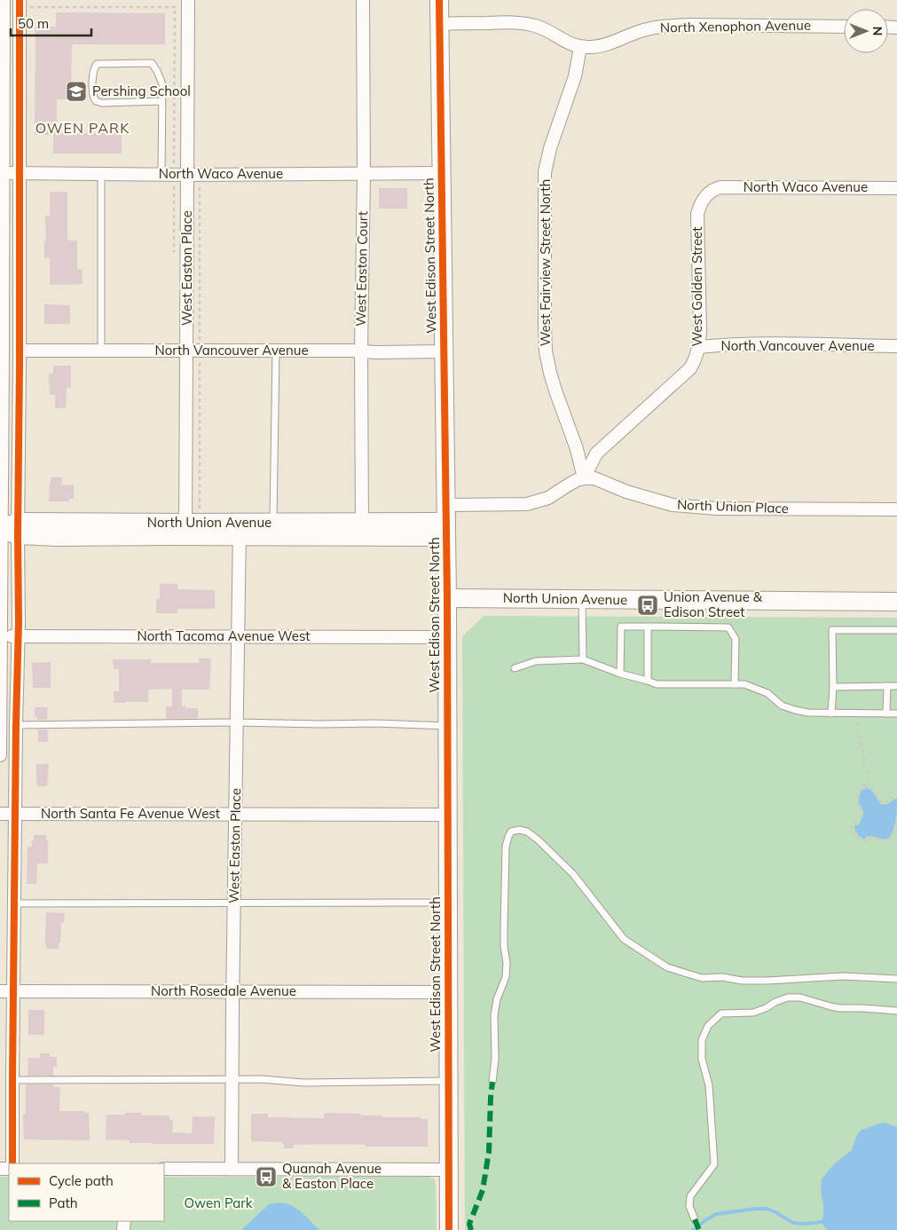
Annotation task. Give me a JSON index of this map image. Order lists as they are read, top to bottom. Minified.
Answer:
{"streets":{"main road":["West Edison Street North","North Union Avenue"],"street":["North Xenophon Avenue","North Waco Avenue","West Fairview Street North","West Easton Place","West Easton Court","West Golden Street","North Vancouver Avenue","North Union Place","North Tacoma Avenue West","North Santa Fe Avenue West","North Rosedale Avenue"]},"crossings":[["North Xenophon Avenue","West Edison Street North"],["North Xenophon Avenue","West Fairview Street North"],["North Waco Avenue","West Edison Street North"],["North Waco Avenue","West Easton Place"],["North Waco Avenue","West Easton Court"],["North Waco Avenue","West Golden Street"],["West Edison Street North","North Vancouver Avenue"],["West Edison Street North","North Union Avenue"],["West Edison Street North","North Tacoma Avenue West"],["West Edison Street North","North Santa Fe Avenue West"],["West Edison Street North","North Rosedale Avenue"],["West Fairview Street North","West Golden Street"],["West Fairview Street North","North Union Place"],["West Easton Place","North Vancouver Avenue"],["West Easton Place","North Union Avenue"],["West Easton Place","North Tacoma Avenue West"],["West Easton Place","North Santa Fe Avenue West"],["West Easton Place","North Rosedale Avenue"],["West Easton Court","North Vancouver Avenue"],["West Easton Court","North Union Avenue"],["West Golden Street","North Vancouver Avenue"],["West Golden Street","North Union Place"]],"districts":["OWEN PARK"],"parks":["Owen Park"],"places":{"school or university":["Pershing School"],"bus stop":["Union Avenue & Edison Street","Quanah Avenue & Easton Place"]},"legend":["Cycle path","Path"],"scale_bar":"50 m","north":"right"}
